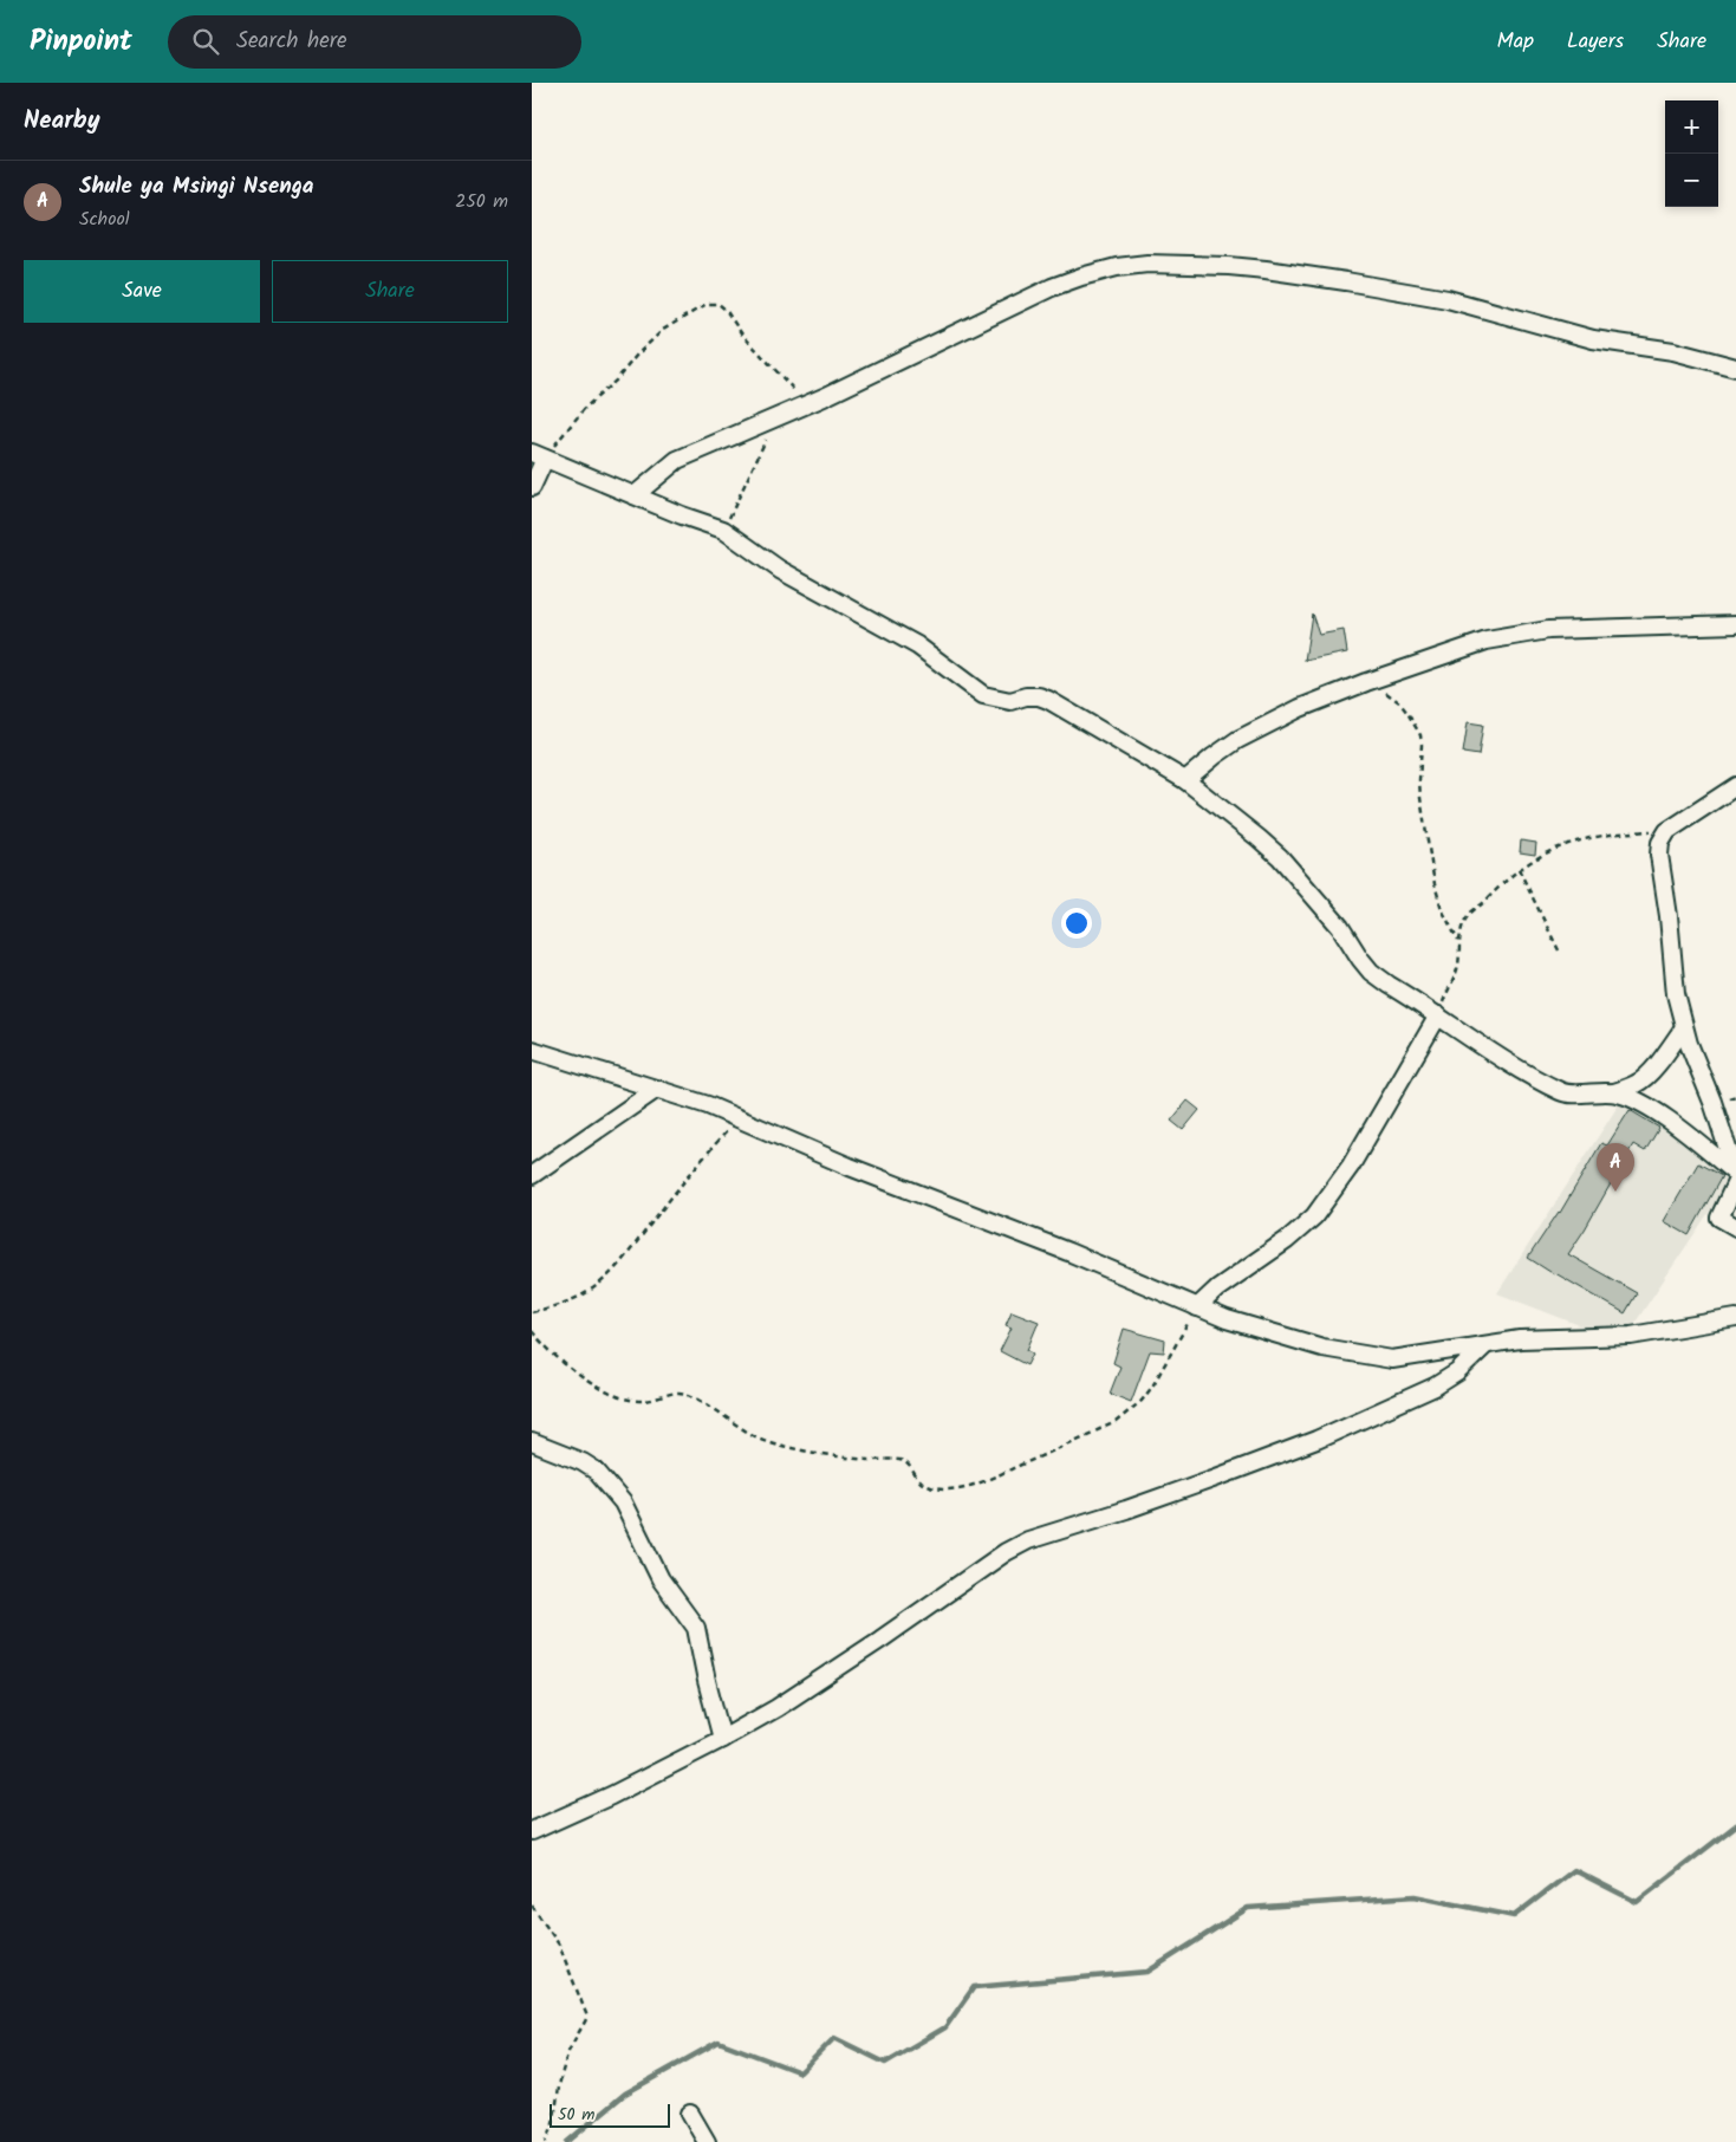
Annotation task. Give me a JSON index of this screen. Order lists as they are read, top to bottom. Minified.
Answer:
{"scale_bar":"50 m","page":{"header":"Pinpoint","search":"Search here","nav":["Map","Layers","Share"],"heading":"Nearby","map_buttons":["+","−"],"list":[{"mark":"A","name":"Shule ya Msingi Nsenga","note":"School","value":"250 m"}],"buttons":["Save","Share"],"pins":"A","scale":"50 m"}}
